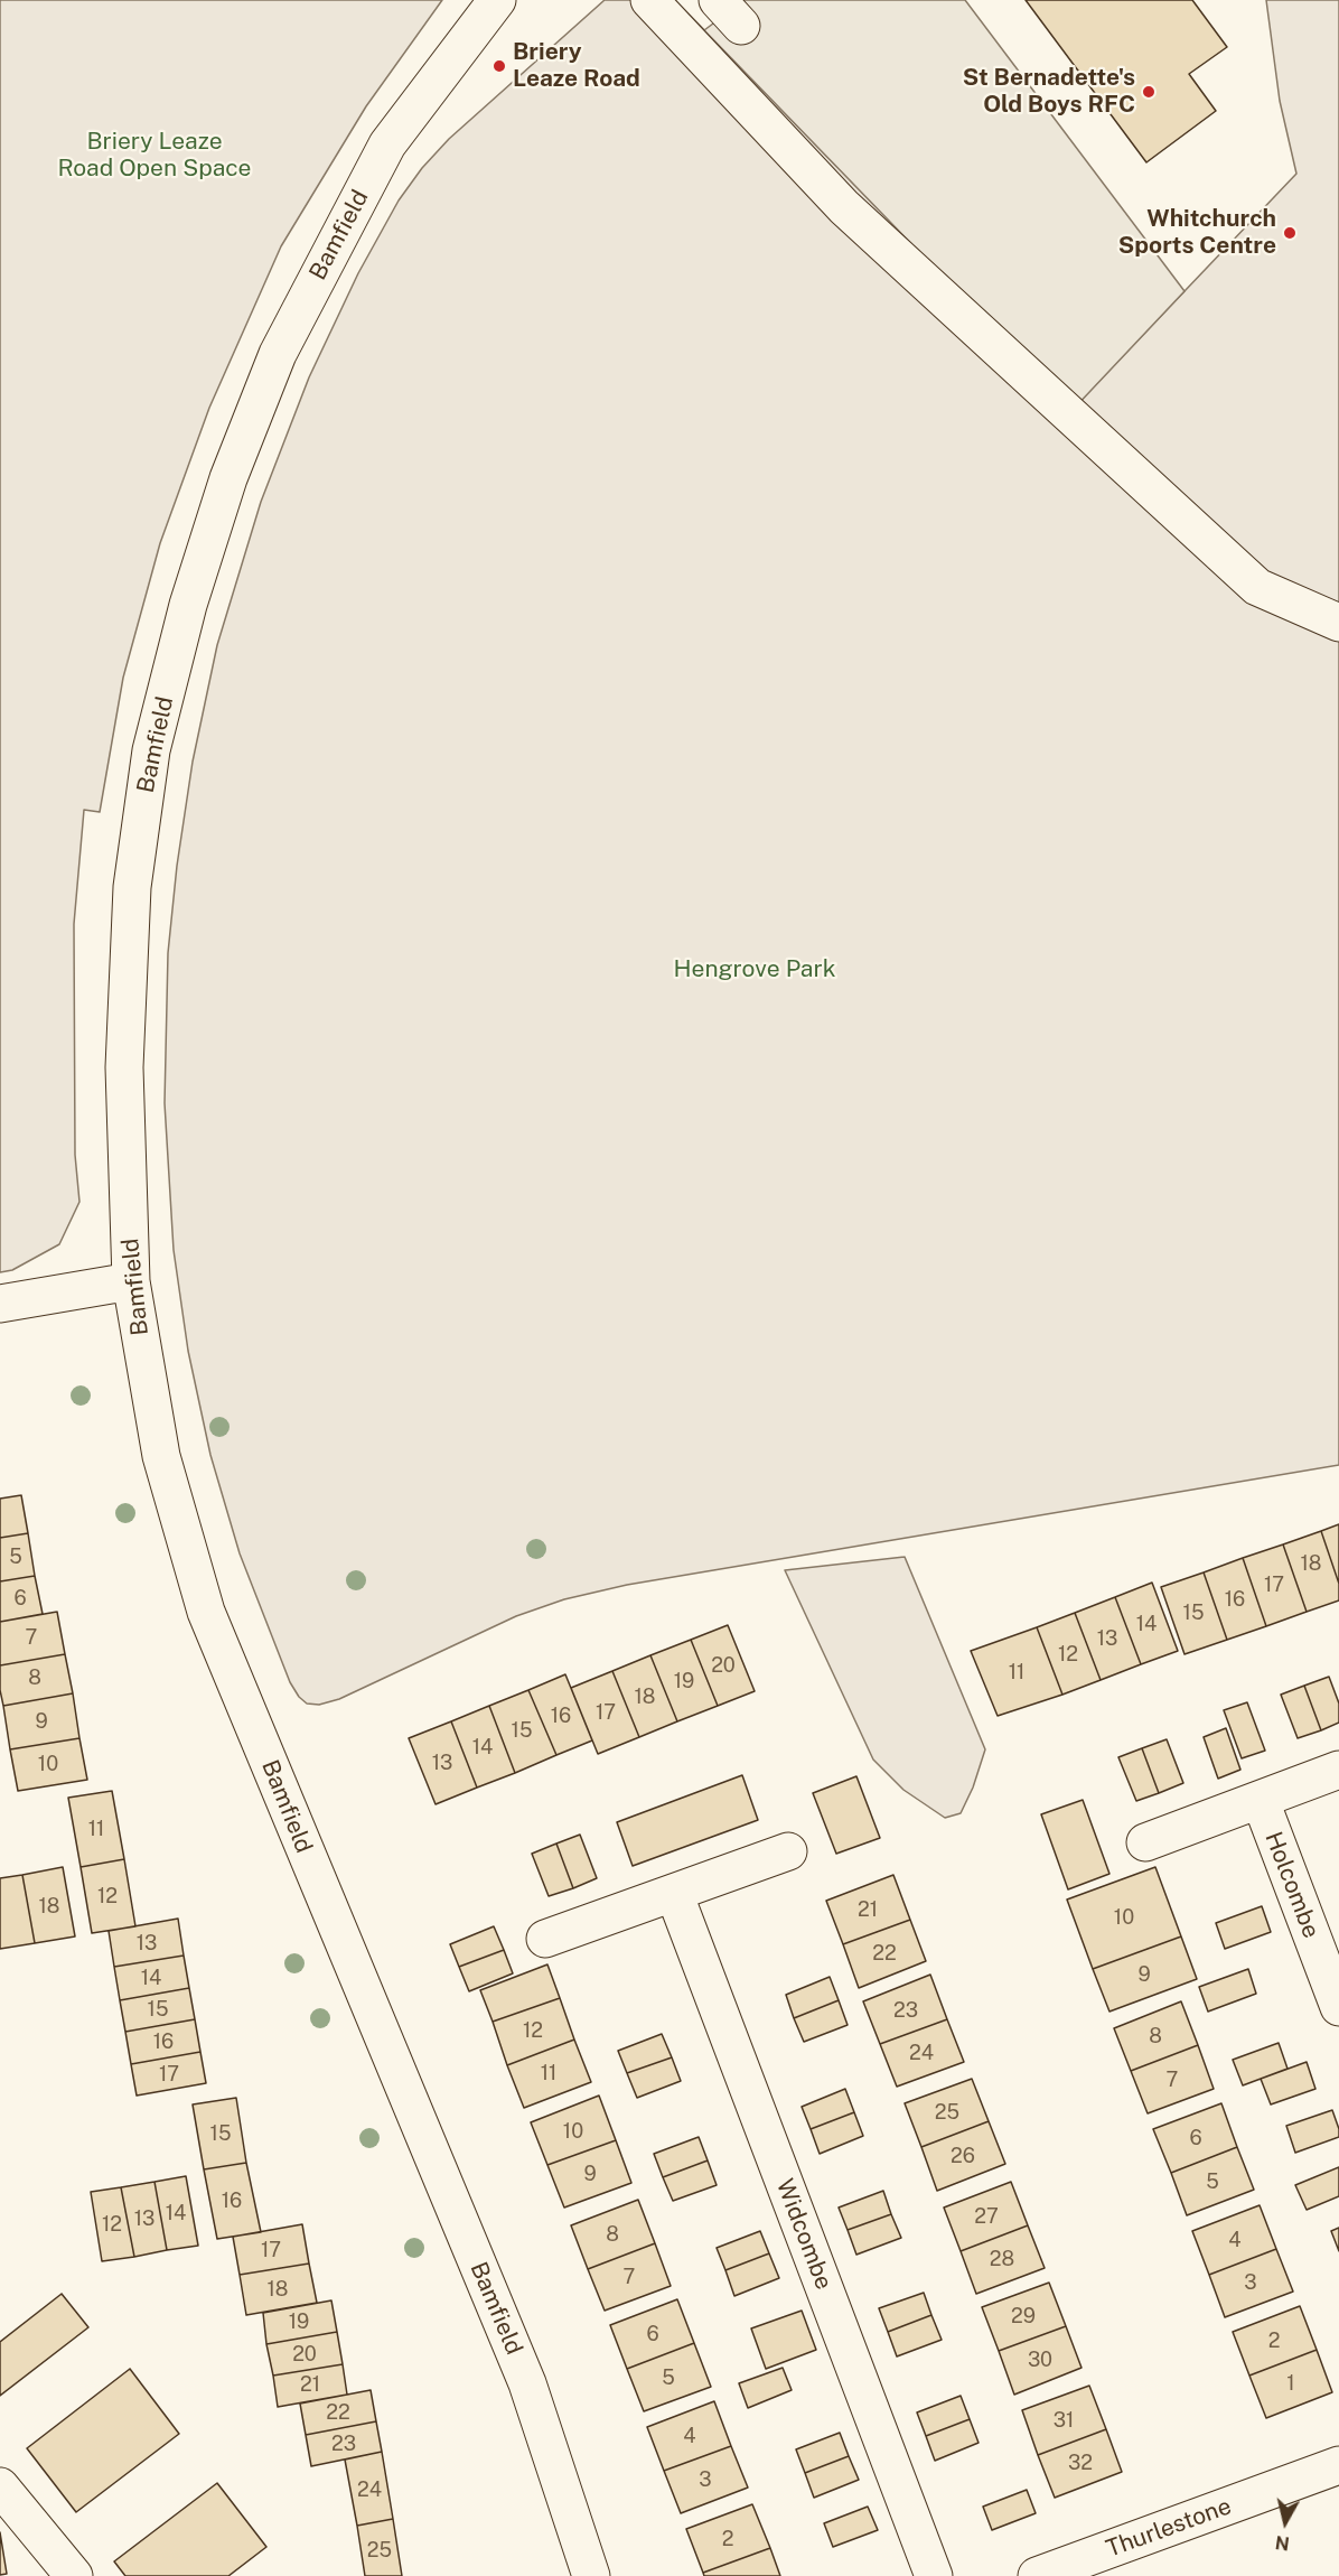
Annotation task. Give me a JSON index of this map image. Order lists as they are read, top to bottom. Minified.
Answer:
{"streets":{"street":["Bamfield","Holcombe","Widcombe","Thurlestone"]},"parks":["Briery Leaze Road Open Space","Hengrove Park"],"places":["Briery Leaze Road","St Bernadette's Old Boys RFC","Whitchurch Sports Centre"],"house_numbers":["5","18","17","6","16","15","14","7","13","12","20","11","8","19","18","17","16","9","15","14","13","10","11","12","18","21","10","13","22","9","14","15","23","12","8","16","24","11","17","7","25","10","15","6","26","9","5","16","14","27","13","12","8","4","17","28","7","3","18","29","19","6","2","20","30","5","1","21","22","31","4","23","32","3","24","2","25"],"north":"bottom"}
